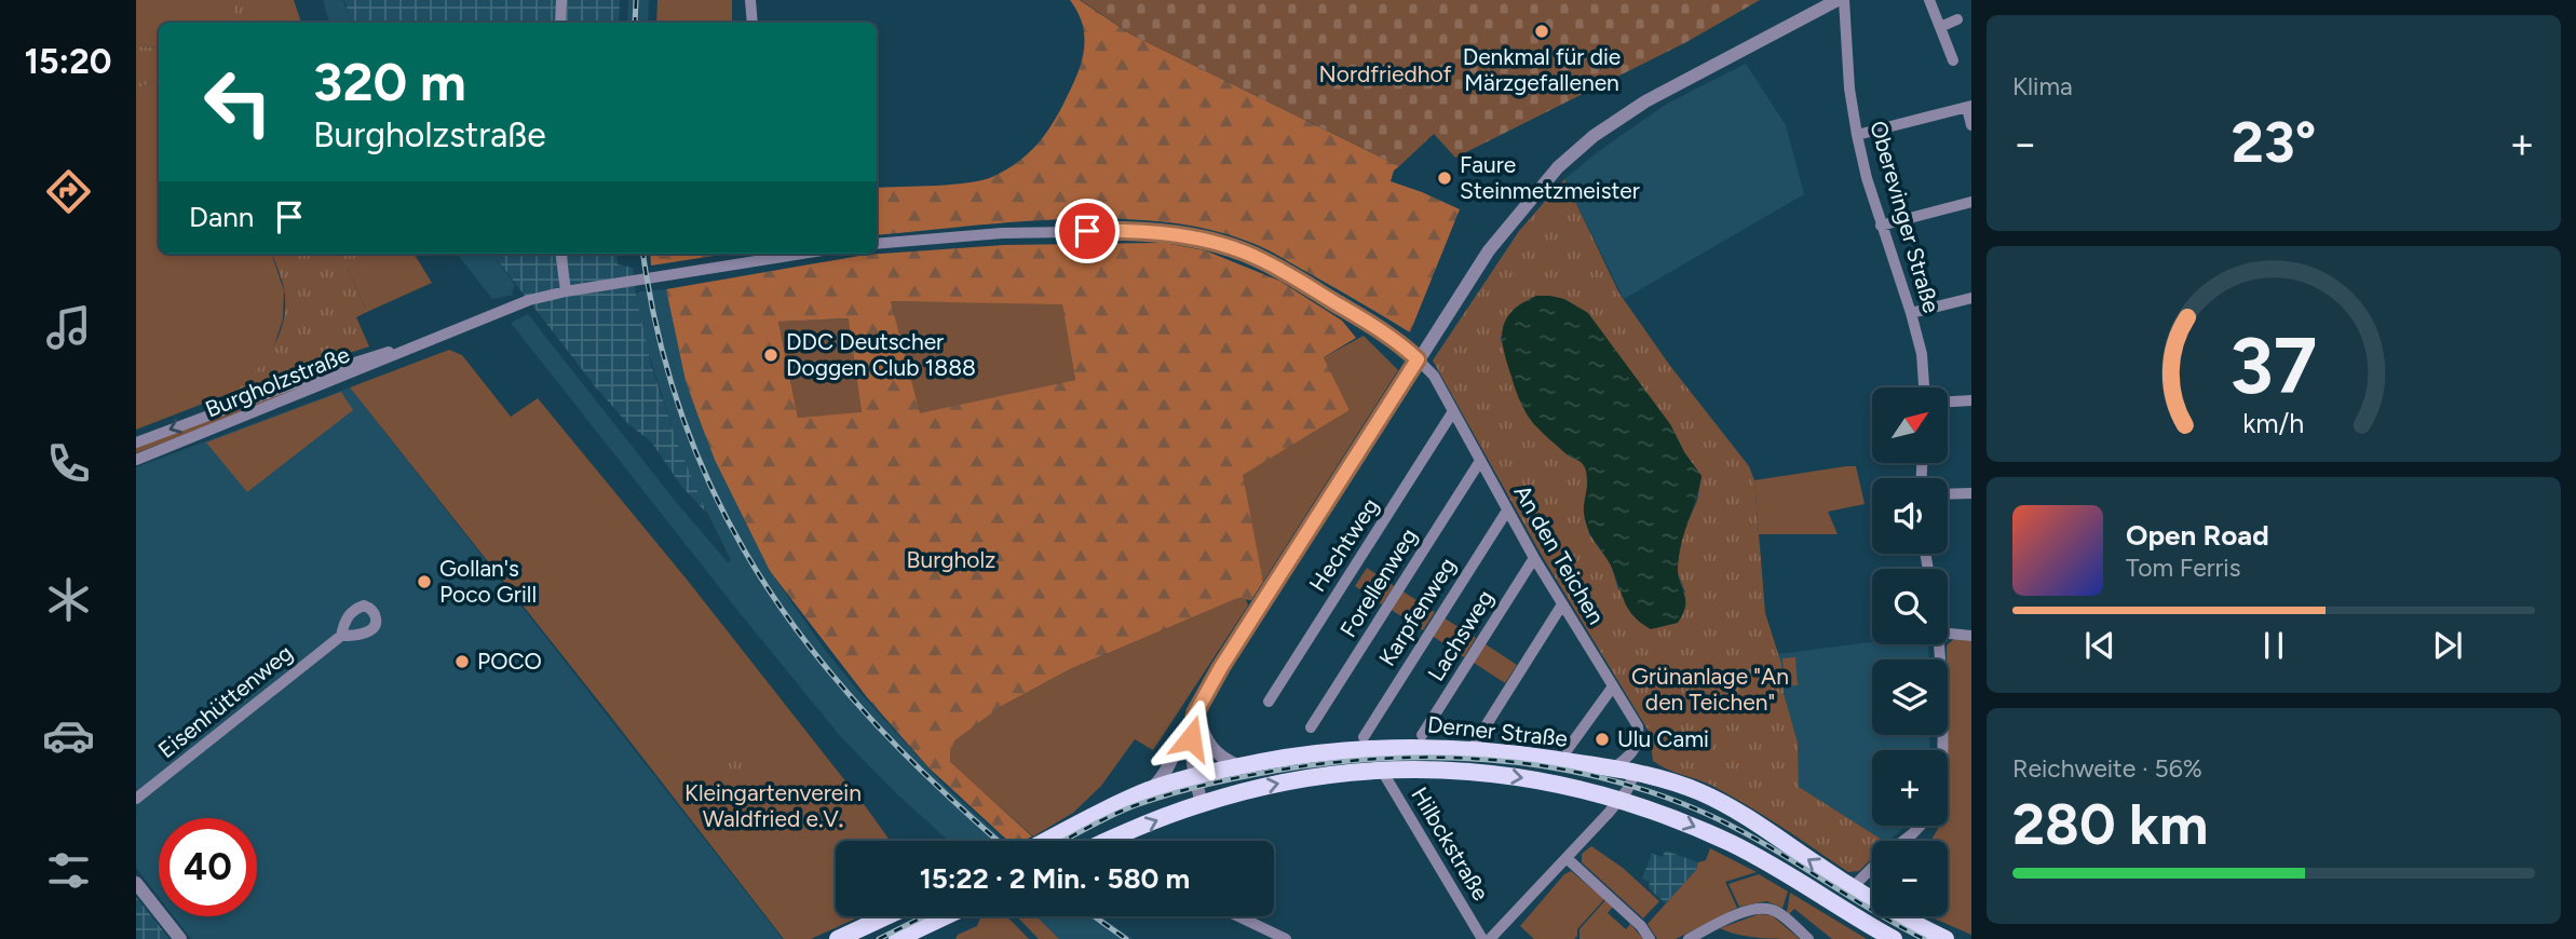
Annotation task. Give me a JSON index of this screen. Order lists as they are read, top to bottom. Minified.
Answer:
{"streets":{"main road":["Derner Straße"],"street":["Oberevinger Straße","Burgholzstraße","Hechtweg","An den Teichen","Forellenweg","Karpfenweg","Lachsweg","Eisenhüttenweg","Hilbckstraße"]},"crossings":[["Hechtweg","An den Teichen"],["An den Teichen","Forellenweg"],["An den Teichen","Karpfenweg"],["An den Teichen","Lachsweg"],["An den Teichen","Derner Straße"],["Derner Straße","Hilbckstraße"]],"parks":["Nordfriedhof","Burgholz","Grünanlage \"An den Teichen\"","Kleingartenverein Waldfried e.V."],"places":["Denkmal für die Märzgefallenen","Faure Steinmetzmeister","DDC Deutscher Doggen Club 1888","Gollan's Poco Grill","POCO","Ulu Cami"],"north":"top right","page":{"tabs":"15:20","tile":["Klima",["Reichweite · 56%","280 km"]],"turn":["320 m","Burgholzstraße"],"heat":["−","23°","+"],"then":"Dann","map_buttons":["+","−"],"song":["Open Road","Tom Ferris"],"limit":"40","trip":"15:22 · 2 Min. · 580 m","gauge":["37","km/h"]}}
